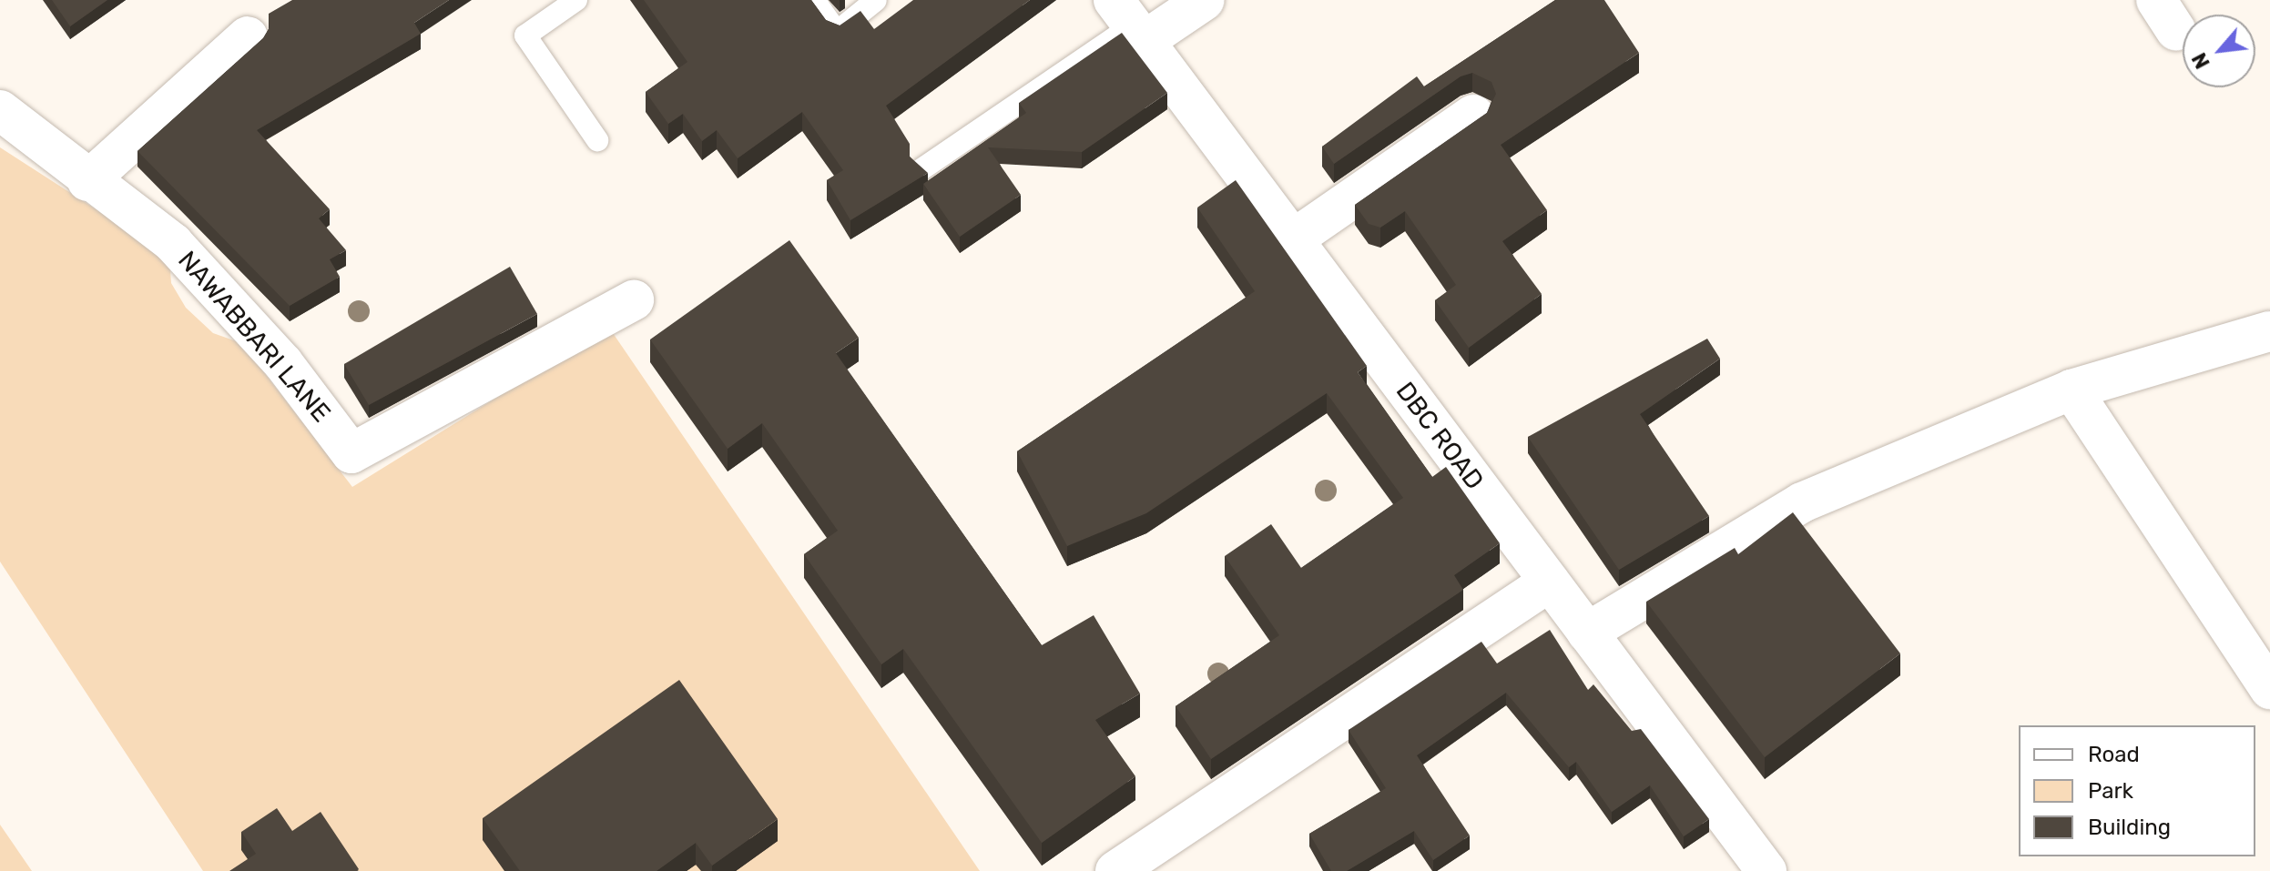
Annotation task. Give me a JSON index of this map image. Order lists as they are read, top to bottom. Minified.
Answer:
{"streets":{"street":["NAWABBARI LANE","DBC ROAD"]},"legend":["Road","Park","Building"],"north":"bottom left"}
